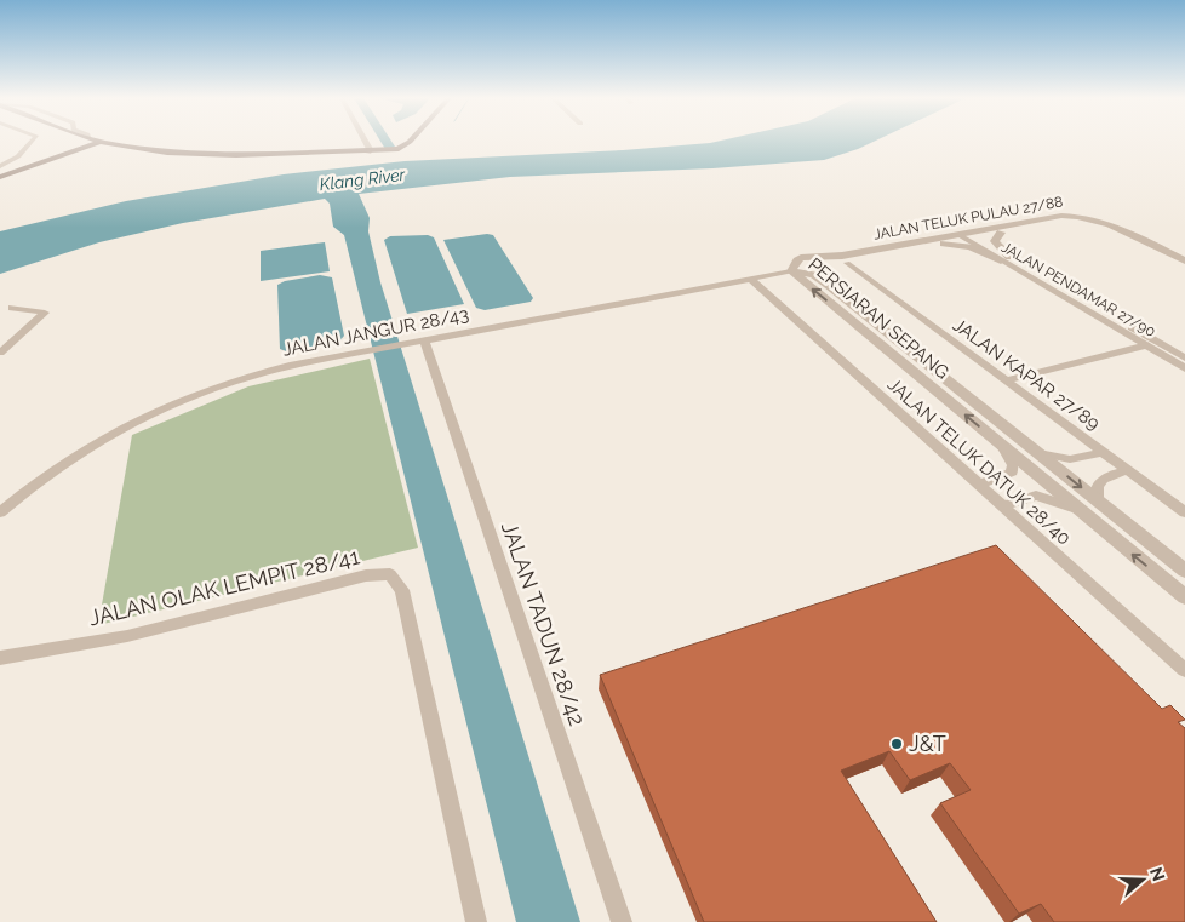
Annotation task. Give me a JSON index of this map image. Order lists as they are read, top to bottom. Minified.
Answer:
{"streets":{"street":["JALAN TELUK PULAU 27/88","JALAN PENDAMAR 27/90","PERSIARAN SEPANG","JALAN JANGUR 28/43","JALAN KAPAR 27/89","JALAN TELUK DATUK 28/40","JALAN OLAK LEMPIT 28/41","JALAN TADUN 28/42"]},"crossings":[["JALAN TELUK PULAU 27/88","JALAN PENDAMAR 27/90"],["JALAN TELUK PULAU 27/88","PERSIARAN SEPANG"],["JALAN TELUK PULAU 27/88","JALAN JANGUR 28/43"],["JALAN TELUK PULAU 27/88","JALAN KAPAR 27/89"],["PERSIARAN SEPANG","JALAN JANGUR 28/43"],["JALAN JANGUR 28/43","JALAN TELUK DATUK 28/40"],["JALAN JANGUR 28/43","JALAN TADUN 28/42"]],"water":["Klang River"],"places":["J&T"],"north":"right"}
